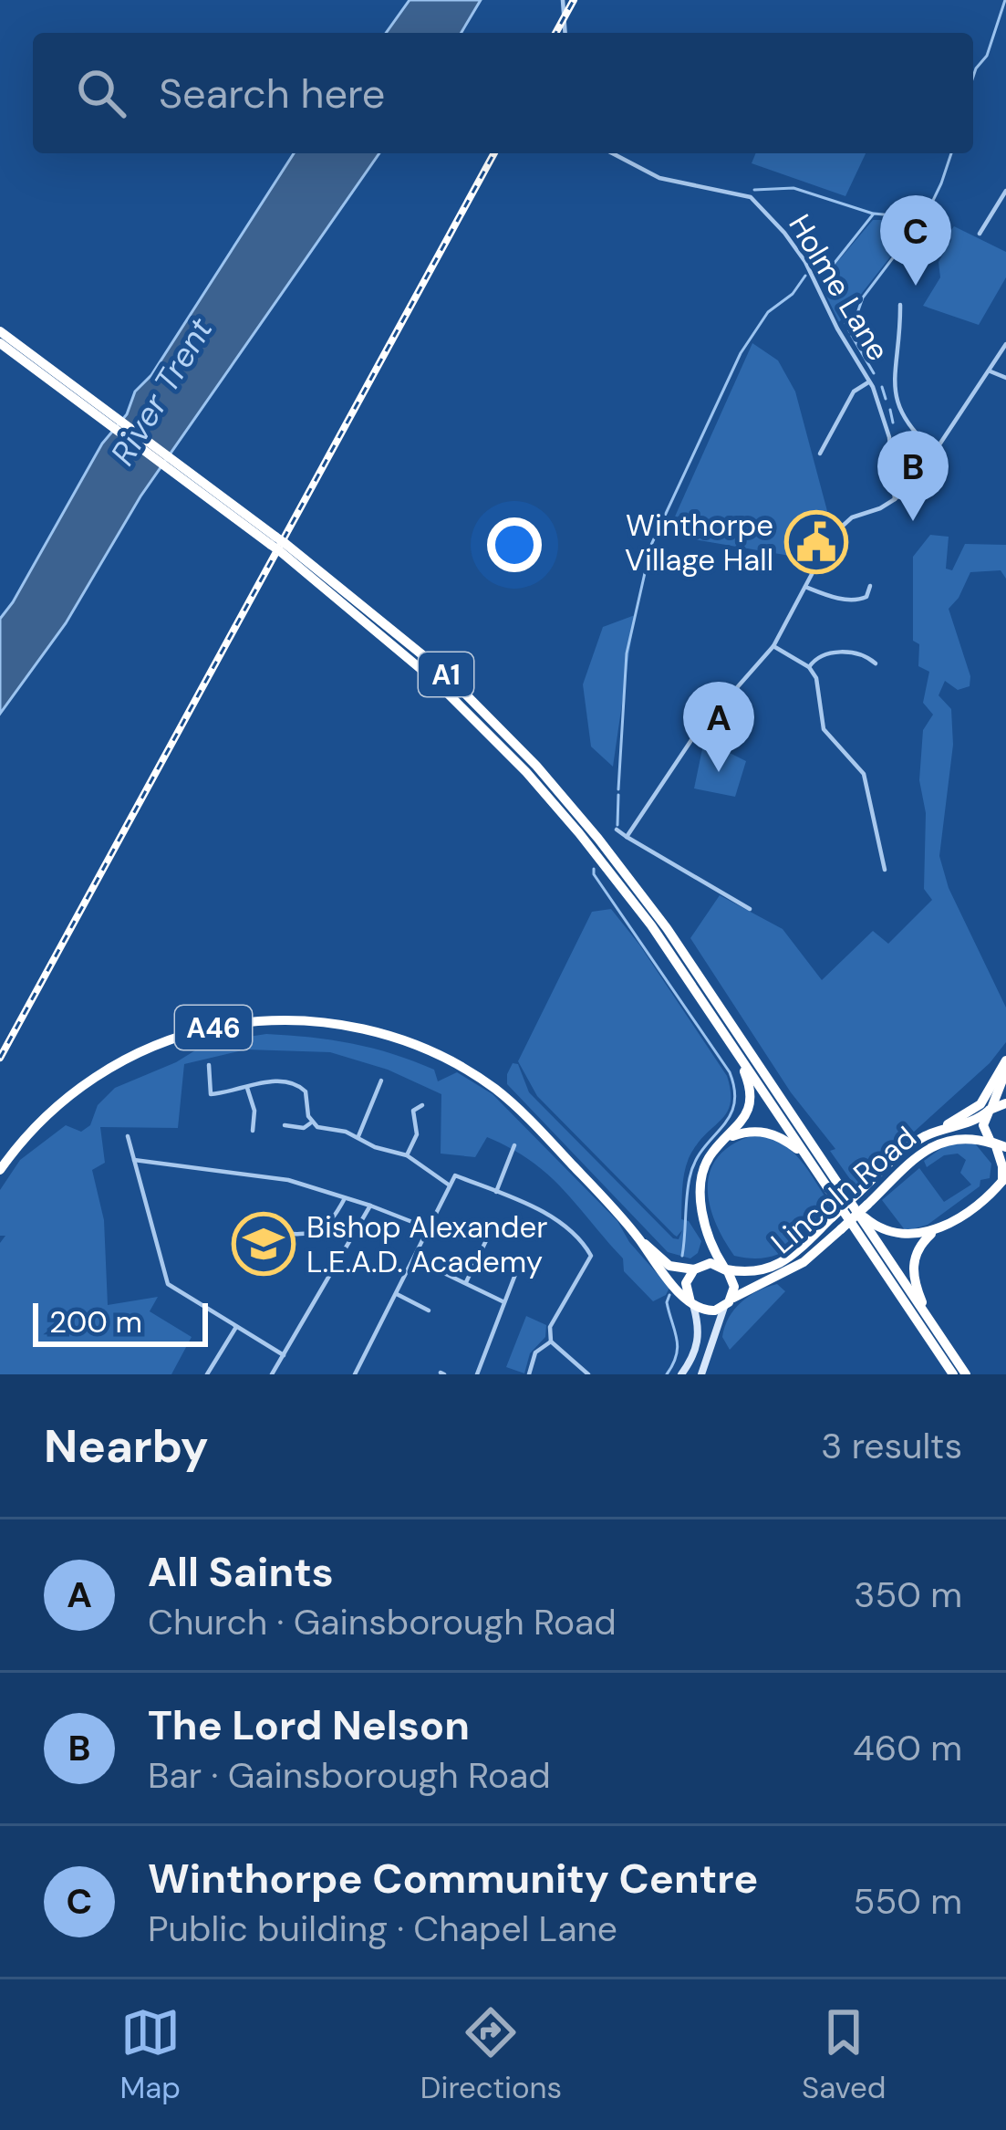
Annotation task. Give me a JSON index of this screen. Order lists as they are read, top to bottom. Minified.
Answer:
{"streets":{"highway":["A1","A46","Lincoln Road"],"street":["Holme Lane"]},"crossings":[["A46","Lincoln Road"]],"water":["River Trent"],"places":{"public building":["Winthorpe Village Hall"],"school or university":["Bishop Alexander L.E.A.D. Academy"]},"scale_bar":"200 m","page":{"search":"Search here","pins":["C","B","A"],"scale":"200 m","heading":["Nearby","3 results"],"list":[{"mark":"A","name":"All Saints","note":"Church · Gainsborough Road","value":"350 m"},{"mark":"B","name":"The Lord Nelson","note":"Bar · Gainsborough Road","value":"460 m"},{"mark":"C","name":"Winthorpe Community Centre","note":"Public building · Chapel Lane","value":"550 m"}],"nav":["Map","Directions","Saved"]}}
